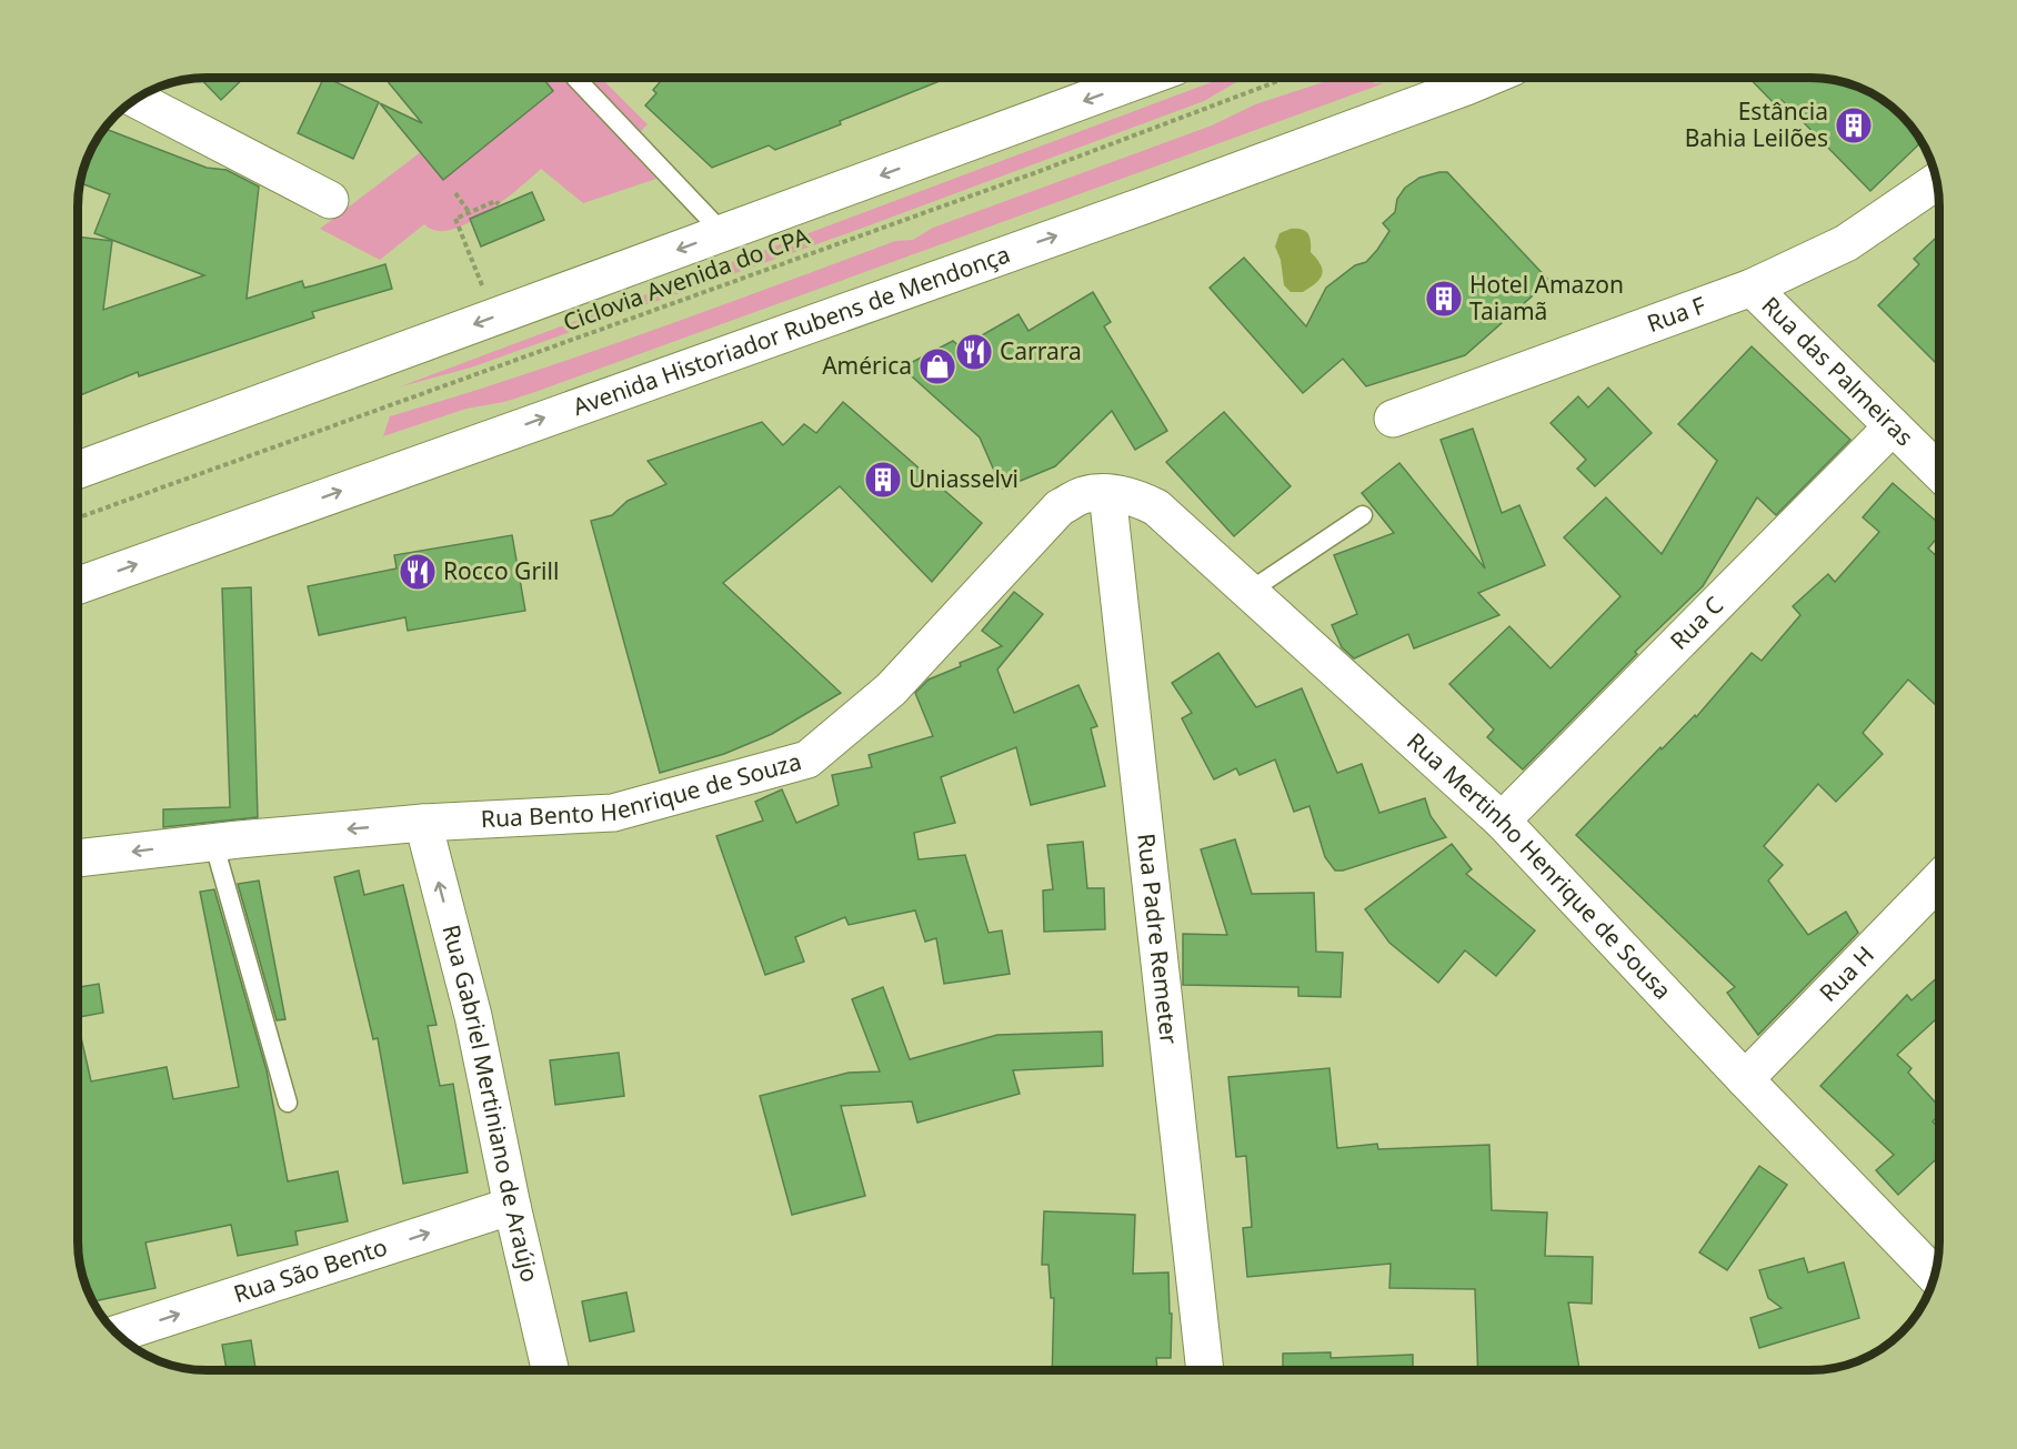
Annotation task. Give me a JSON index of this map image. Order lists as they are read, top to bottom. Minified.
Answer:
{"streets":{"street":["Rua F","Avenida Historiador Rubens de Mendonça","Rua das Palmeiras","Rua C","Rua Bento Henrique de Souza","Rua Mertinho Henrique de Sousa","Rua Padre Remeter","Rua H","Rua Gabriel Mertiniano de Araújo","Rua São Bento"],"path":["Ciclovia Avenida do CPA"]},"crossings":[["Rua F","Rua das Palmeiras"],["Rua das Palmeiras","Rua C"],["Rua C","Rua Mertinho Henrique de Sousa"],["Rua Bento Henrique de Souza","Rua Mertinho Henrique de Sousa"],["Rua Bento Henrique de Souza","Rua Padre Remeter"],["Rua Bento Henrique de Souza","Rua Gabriel Mertiniano de Araújo"],["Rua Mertinho Henrique de Sousa","Rua Padre Remeter"],["Rua Mertinho Henrique de Sousa","Rua H"],["Rua Gabriel Mertiniano de Araújo","Rua São Bento"]],"one_way":["Rua Gabriel Mertiniano de Araújo","Rua São Bento"],"places":{"building":["Estância Bahia Leilões","Hotel Amazon Taiamã","Uniasselvi"],"restaurant":["Carrara","Rocco Grill"],"shop":["América"]}}
